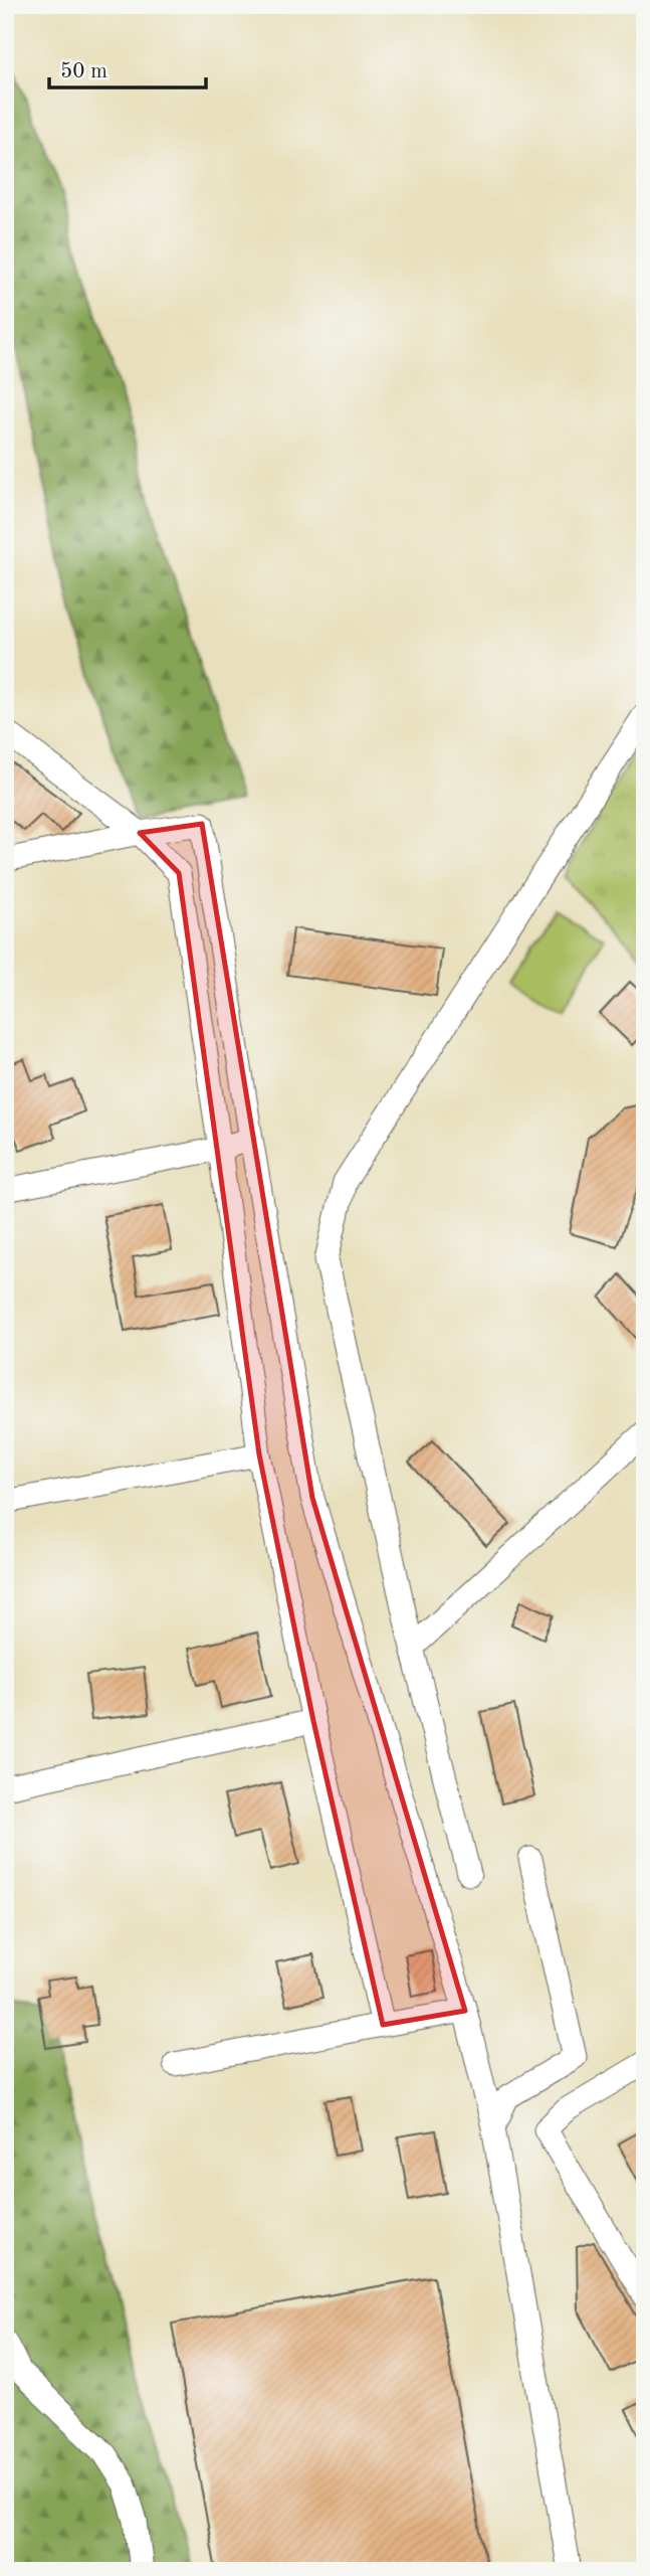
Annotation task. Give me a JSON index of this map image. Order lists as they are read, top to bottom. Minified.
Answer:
{"scale_bar":"50 m"}
